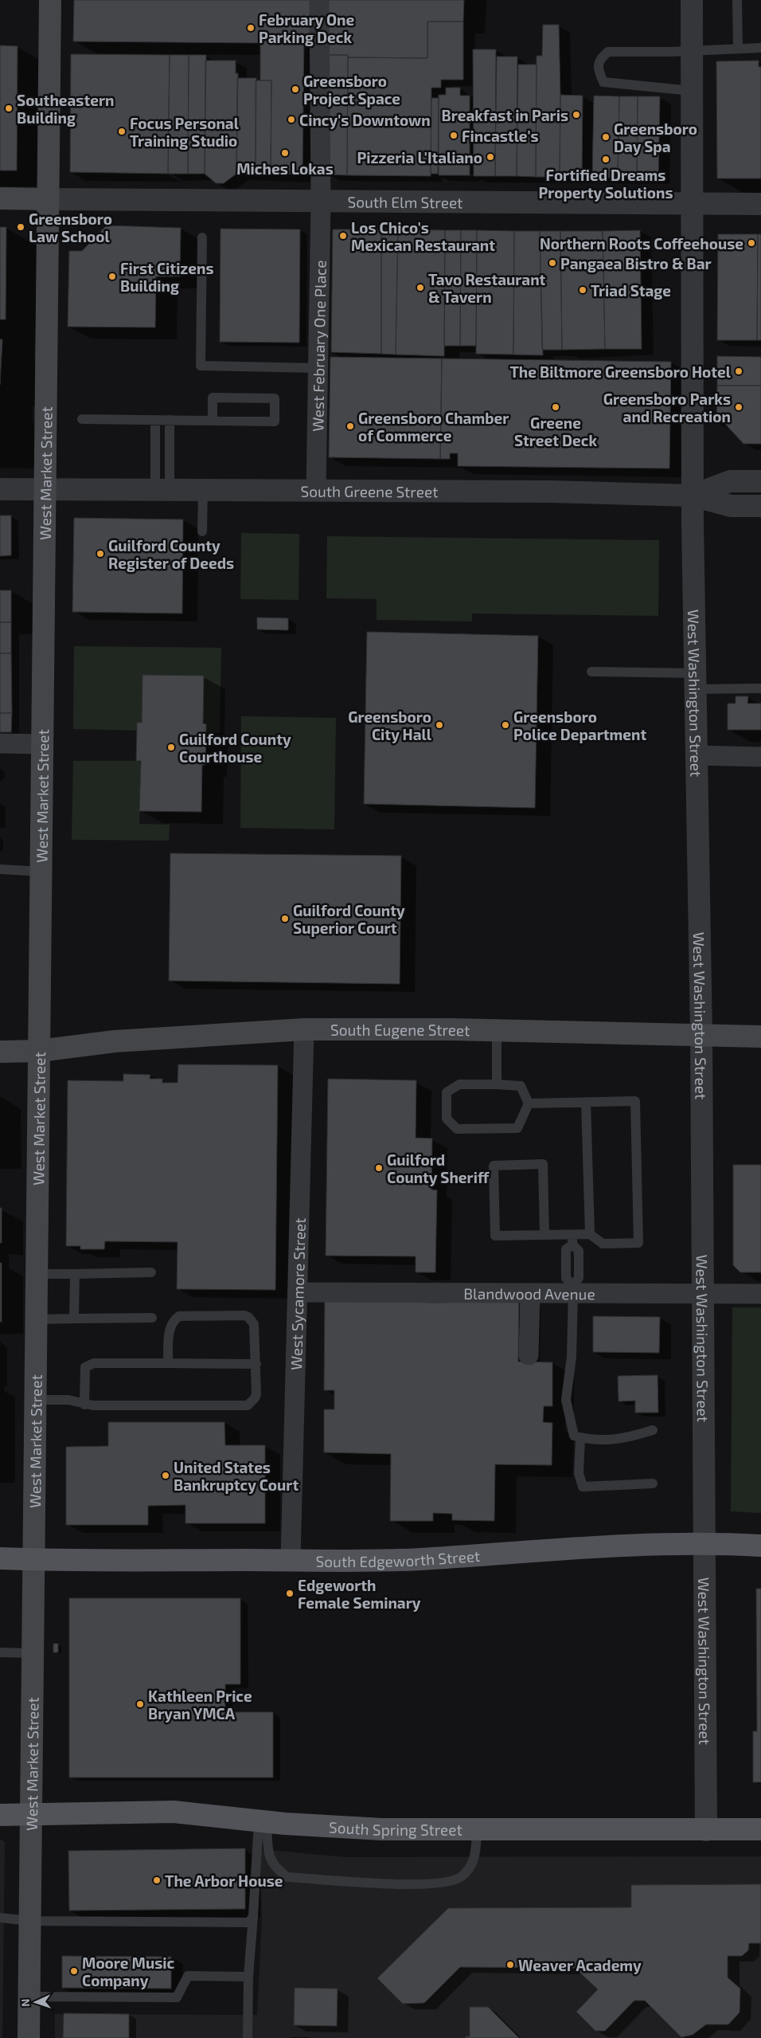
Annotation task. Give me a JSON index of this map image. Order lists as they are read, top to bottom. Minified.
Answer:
{"streets":{"main road":["West Market Street","South Eugene Street","South Edgeworth Street","South Spring Street"],"street":["South Elm Street","West February One Place","South Greene Street","West Washington Street","Blandwood Avenue","West Sycamore Street"]},"crossings":[["South Elm Street","West February One Place"],["South Elm Street","West Market Street"],["South Elm Street","West Washington Street"],["West February One Place","South Greene Street"],["West Market Street","South Greene Street"],["West Market Street","South Eugene Street"],["West Market Street","South Edgeworth Street"],["West Market Street","South Spring Street"],["South Greene Street","West Washington Street"],["West Washington Street","South Eugene Street"],["West Washington Street","Blandwood Avenue"],["West Washington Street","South Edgeworth Street"],["West Washington Street","South Spring Street"],["South Eugene Street","West Sycamore Street"],["Blandwood Avenue","West Sycamore Street"],["West Sycamore Street","South Edgeworth Street"]],"places":["February One Parking Deck","Greensboro Project Space","Southeastern Building","Breakfast in Paris","Cincy's Downtown","Focus Personal Training Studio","Fincastle's","Greensboro Day Spa","Miches Lokas","Pizzeria L'Italiano","Fortified Dreams Property Solutions","Greensboro Law School","Los Chico's Mexican Restaurant","Northern Roots Coffeehouse","Pangaea Bistro & Bar","First Citizens Building","Tavo Restaurant & Tavern","Triad Stage","The Biltmore Greensboro Hotel","Greene Street Deck","Greensboro Parks and Recreation","Greensboro Chamber of Commerce","Guilford County Register of Deeds","Greensboro City Hall","Greensboro Police Department","Guilford County Courthouse","Guilford County Superior Court","Guilford County Sheriff","United States Bankruptcy Court","Edgeworth Female Seminary","Kathleen Price Bryan YMCA","The Arbor House","Weaver Academy","Moore Music Company"],"north":"left"}
